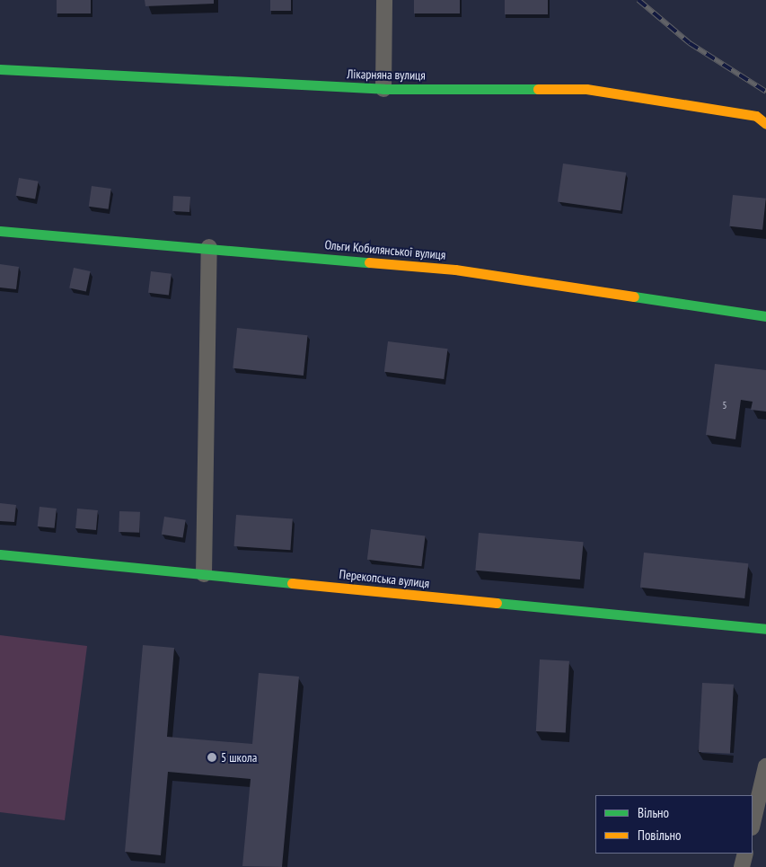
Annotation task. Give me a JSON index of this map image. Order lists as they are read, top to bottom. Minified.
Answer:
{"streets":{"street":["Лікарняна вулиця","Ольги Кобилянської вулиця","Перекопська вулиця"]},"places":["5 школа"],"house_numbers":["5"],"legend":["Вільно","Повільно"]}
